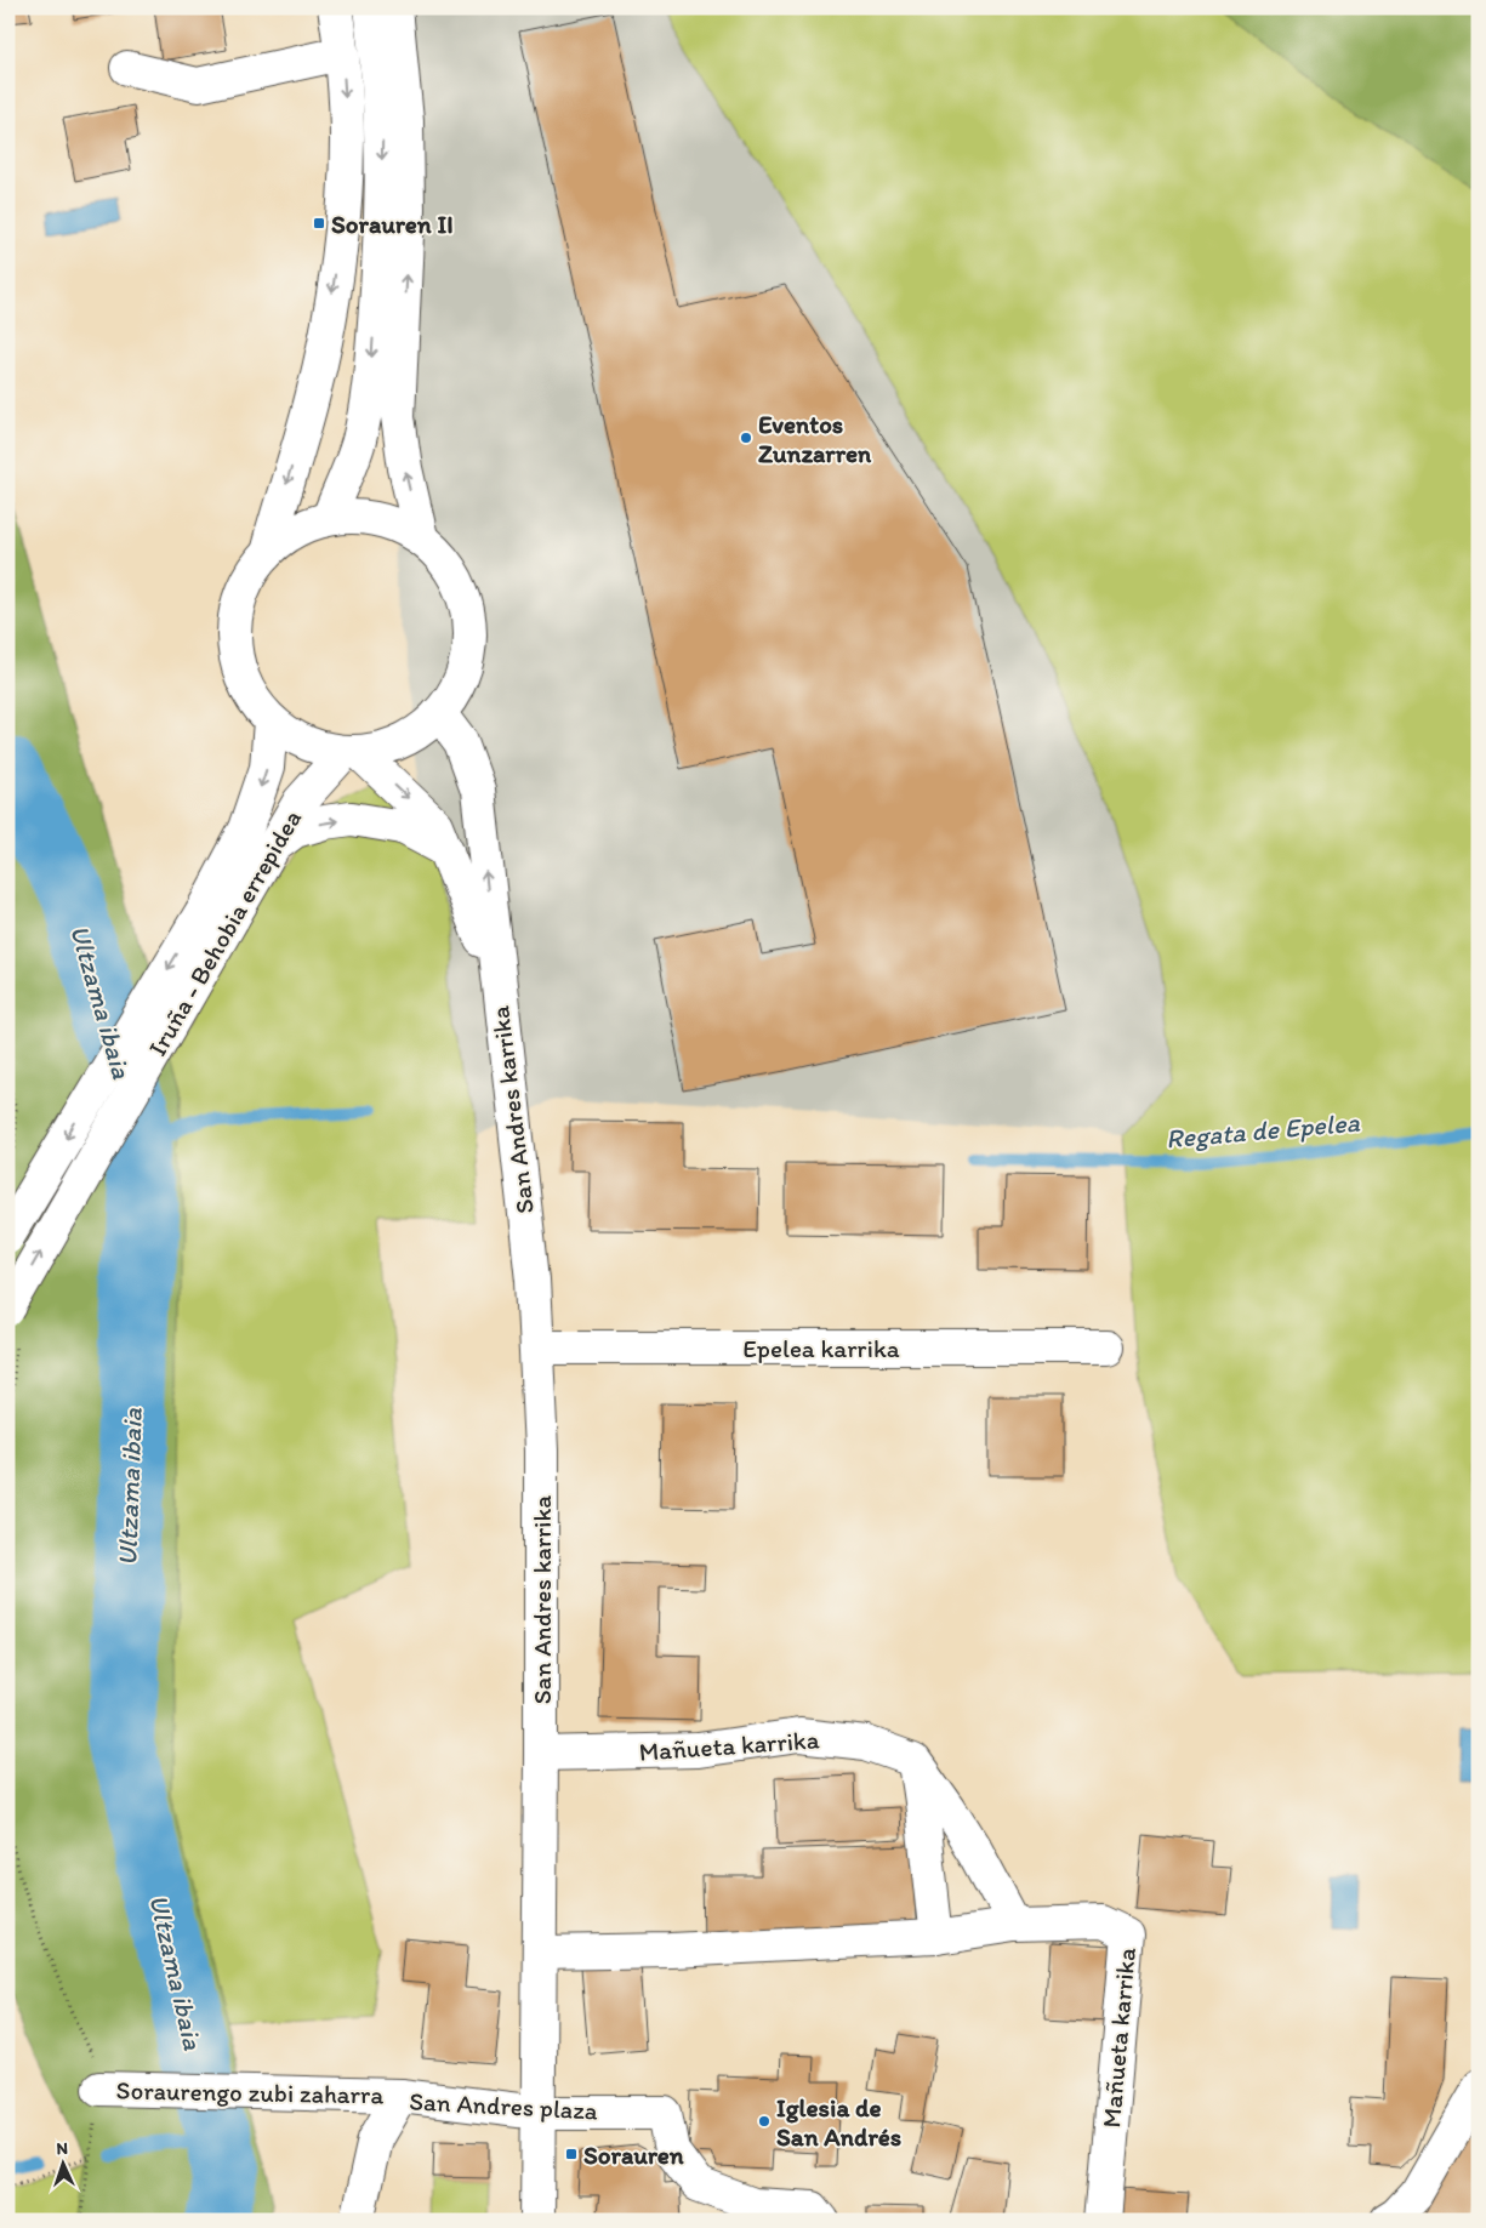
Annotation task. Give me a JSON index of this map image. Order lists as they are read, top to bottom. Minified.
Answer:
{"streets":{"main road":["Iruña - Behobia errepidea","San Andres karrika","Epelea karrika","Mañueta karrika","Soraurengo zubi zaharra","San Andres plaza"]},"crossings":[["San Andres karrika","Epelea karrika"],["San Andres karrika","Mañueta karrika"],["San Andres karrika","San Andres plaza"],["Soraurengo zubi zaharra","San Andres plaza"]],"water":["Ultzama ibaia","Regata de Epelea"],"places":{"transit":["Sorauren II","Sorauren"],"other":["Eventos Zunzarren","Iglesia de San Andrés"]},"north":"top"}
